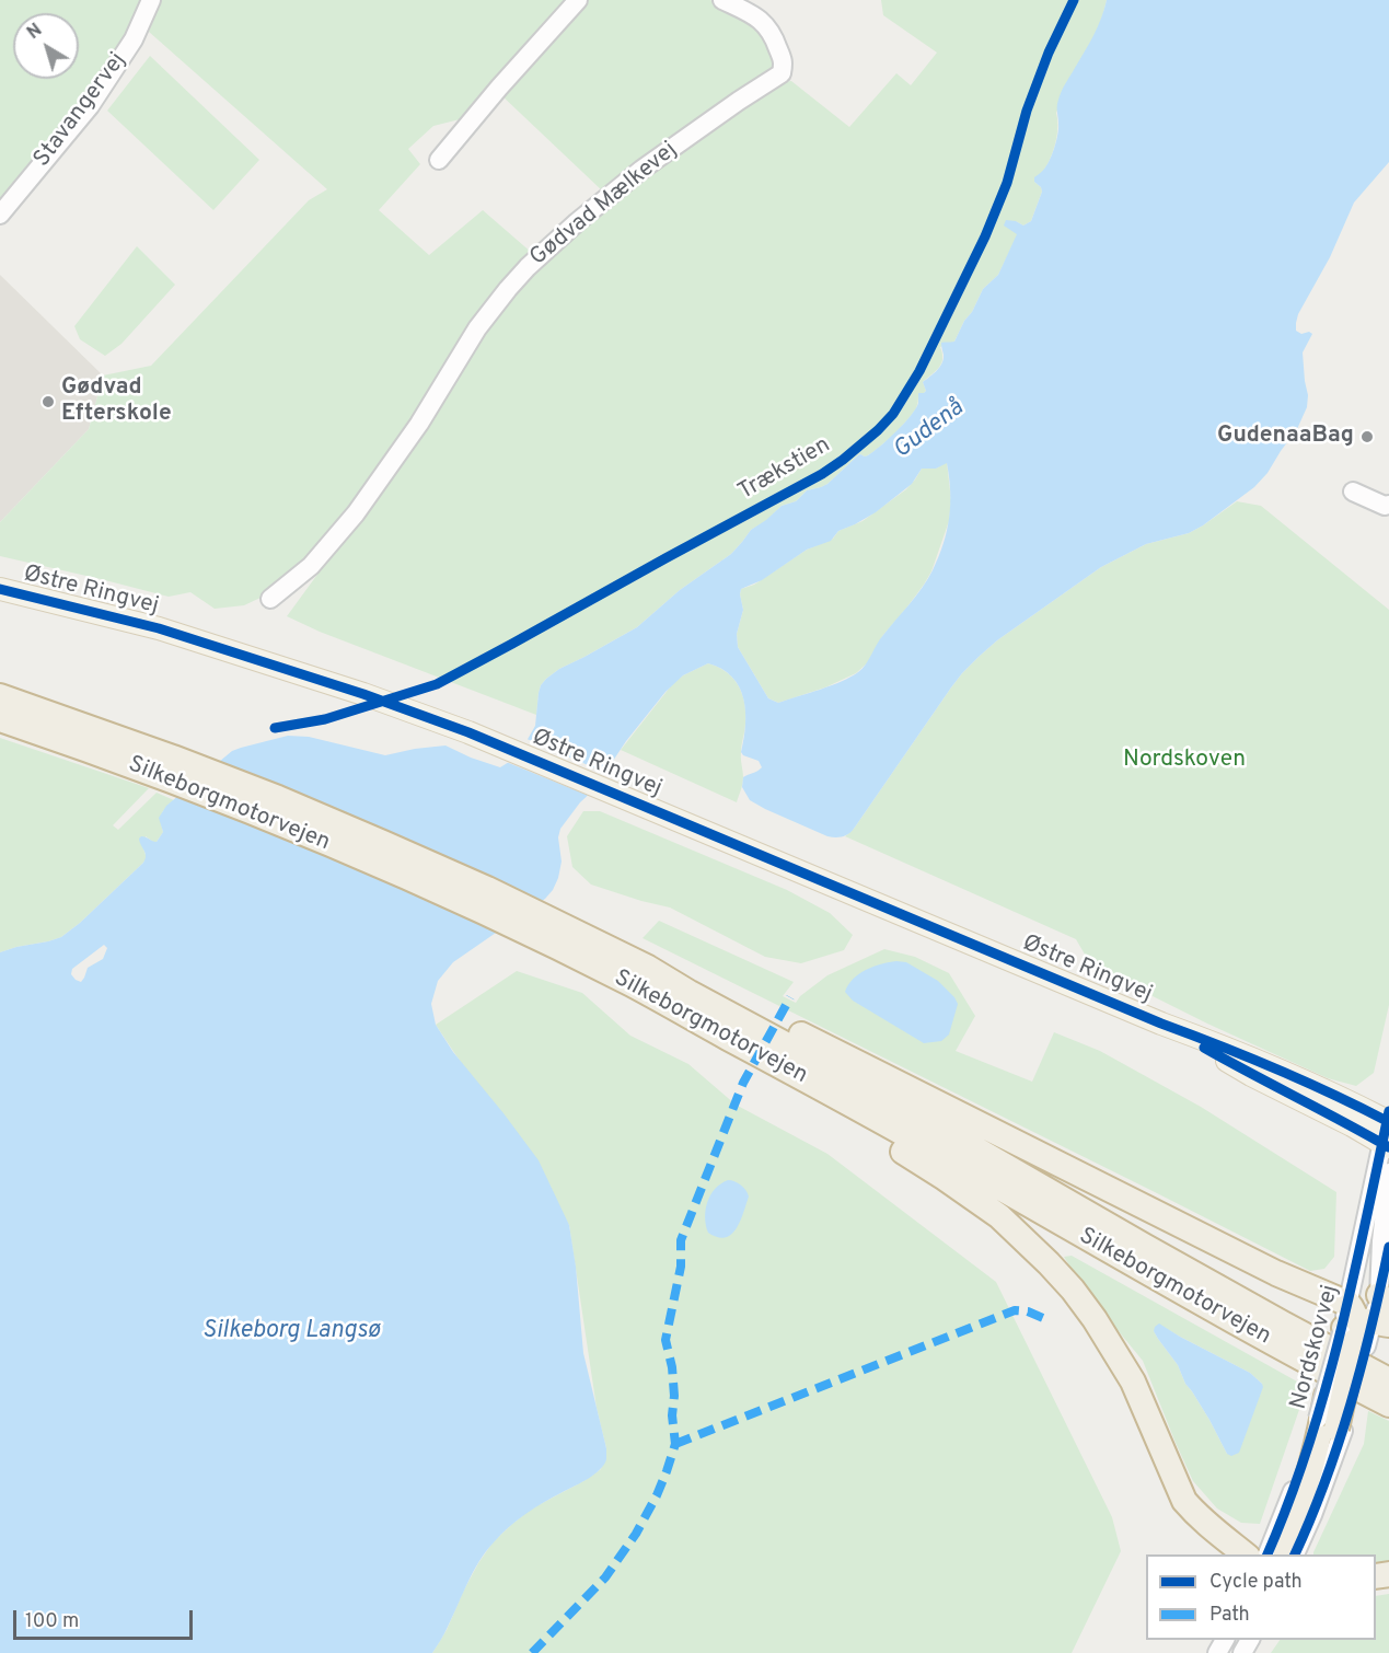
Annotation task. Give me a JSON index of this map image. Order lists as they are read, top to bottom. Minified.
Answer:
{"streets":{"highway":["Silkeborgmotorvejen"],"main road":["Østre Ringvej"],"street":["Stavangervej","Gødvad Mælkevej","Nordskovvej"],"cycle path":["Trækstien"]},"crossings":[["Østre Ringvej","Nordskovvej"]],"water":["Gudenå","Silkeborg Langsø"],"parks":["Nordskoven"],"places":["Gødvad Efterskole","GudenaaBag"],"legend":["Cycle path","Path"],"scale_bar":"100 m","north":"top left"}
